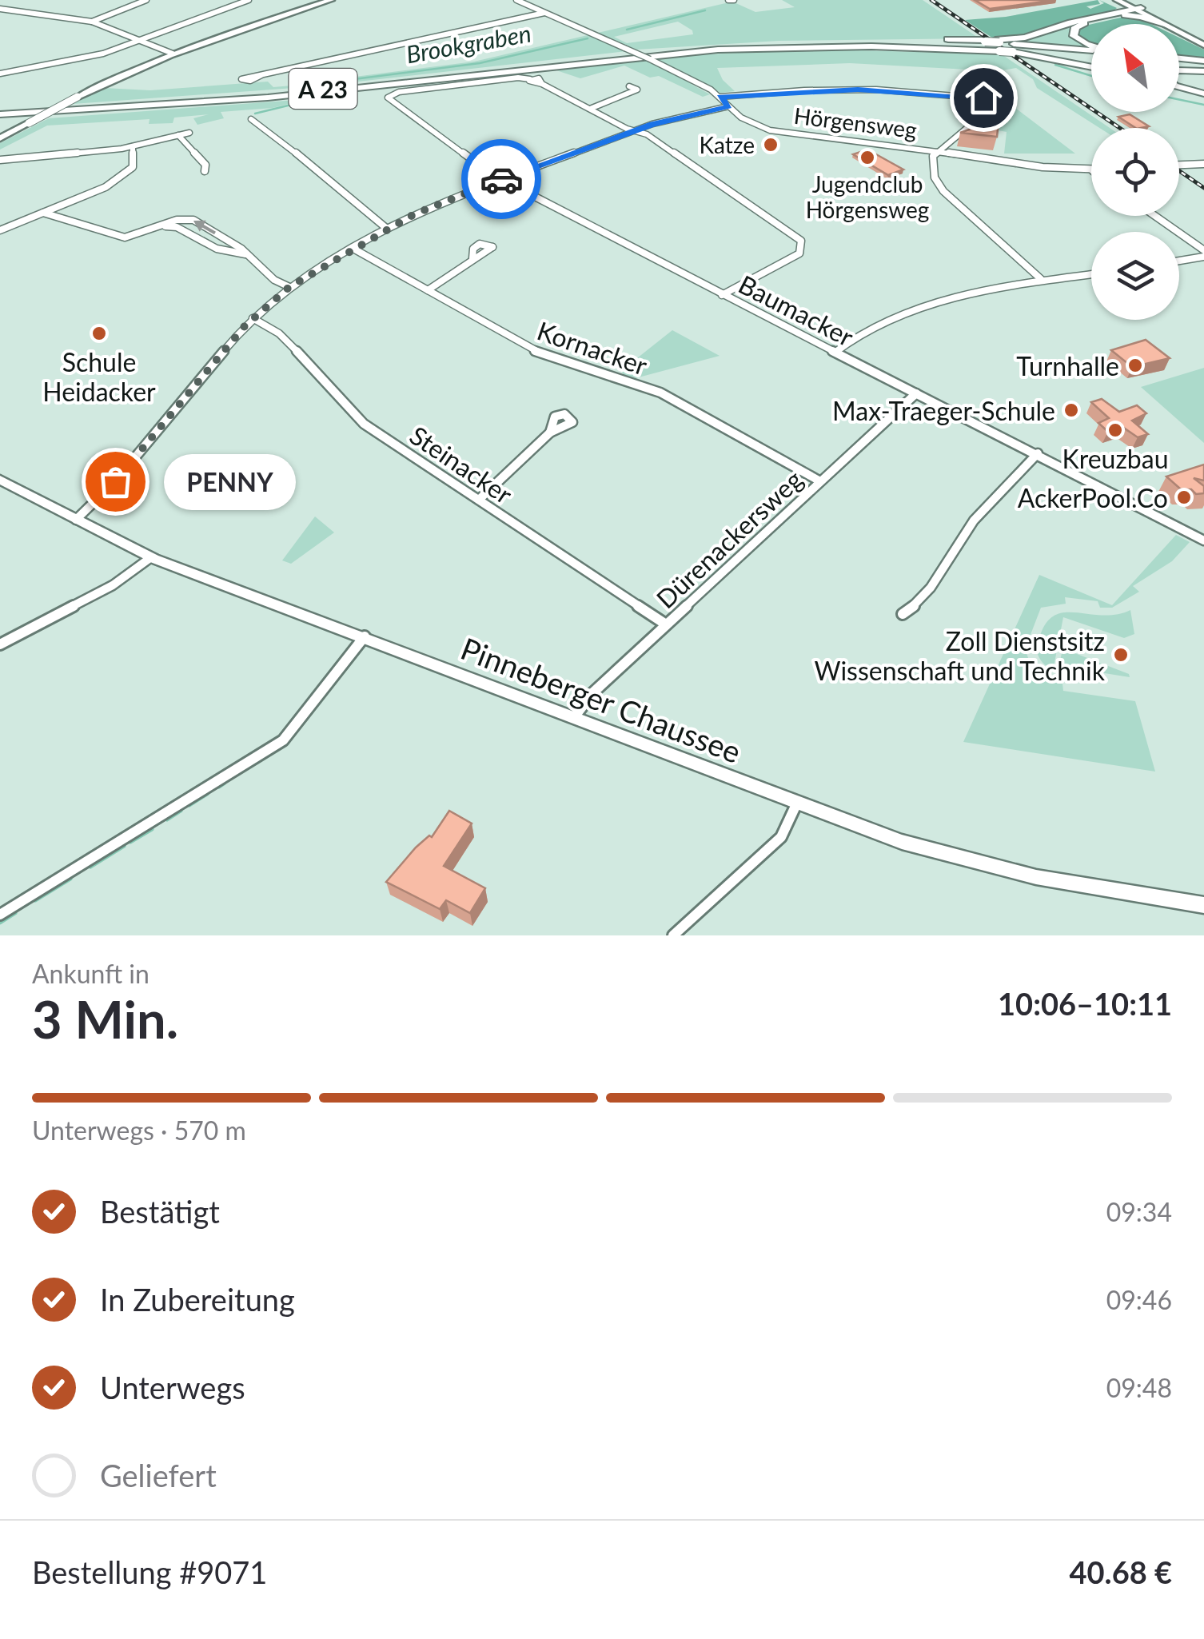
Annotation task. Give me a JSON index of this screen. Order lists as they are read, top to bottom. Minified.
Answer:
{"streets":{"highway":["A 23"],"main road":["Pinneberger Chaussee"],"street":["Hörgensweg","Baumacker","Kornacker","Steinacker","Dürenackersweg"]},"crossings":[["Baumacker","Dürenackersweg"],["Kornacker","Dürenackersweg"],["Steinacker","Dürenackersweg"],["Dürenackersweg","Pinneberger Chaussee"]],"water":["Brookgraben"],"places":["Katze","Jugendclub Hörgensweg","Schule Heidacker","Turnhalle","Max-Traeger-Schule","Kreuzbau","PENNY","AckerPool.Co","Zoll Dienstsitz Wissenschaft und Technik"],"north":"top left","page":{"bubble":"PENNY","heading":["3 Min.","Ankunft in","10:06–10:11"],"panel":["Bestellung #9071","40.68 €"],"bar":"Unterwegs · 570 m","list":[["Bestätigt","09:34"],["In Zubereitung","09:46"],["Unterwegs","09:48"],"Geliefert"]}}
